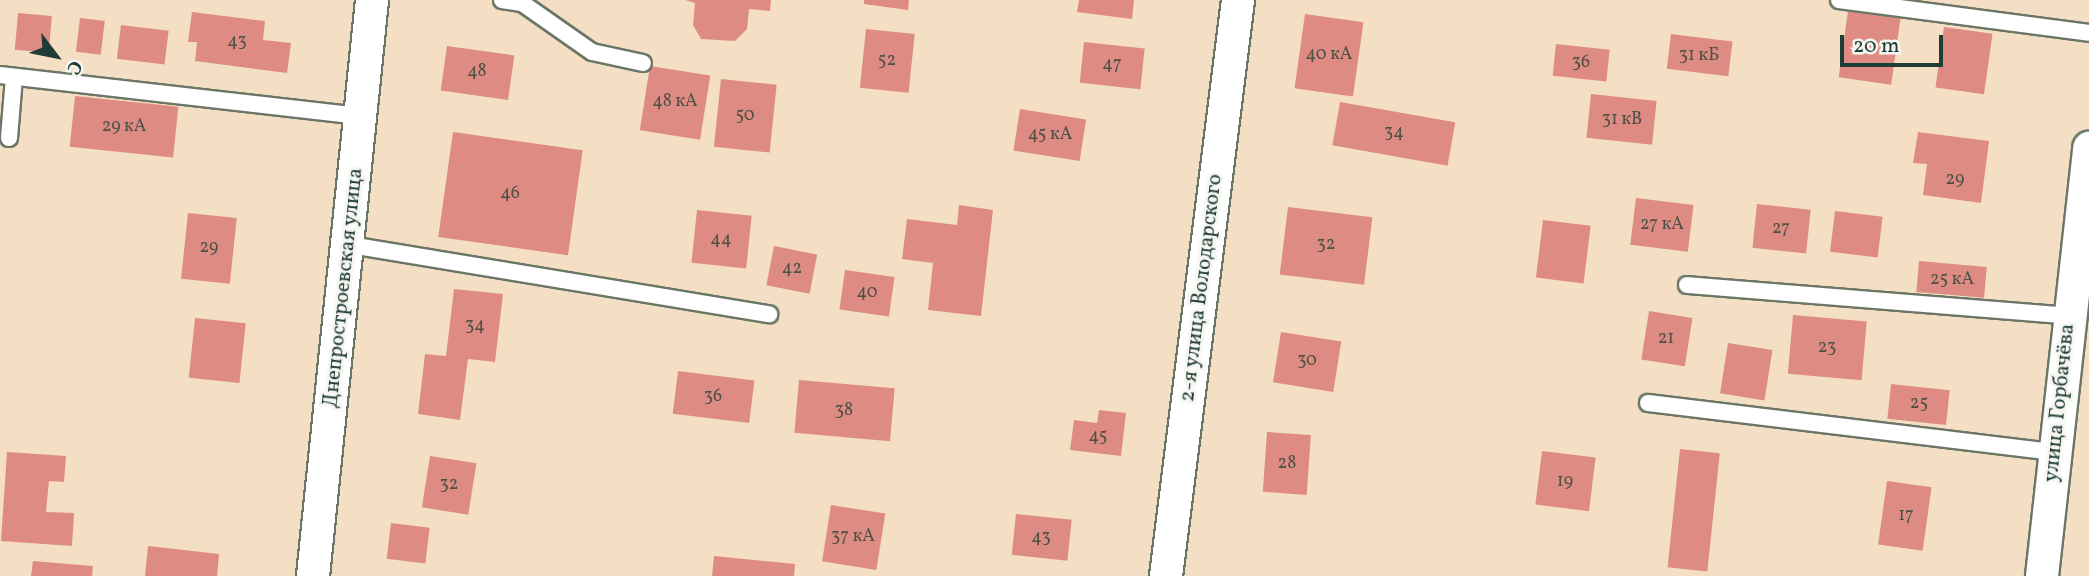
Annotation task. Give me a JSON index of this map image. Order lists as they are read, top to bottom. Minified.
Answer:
{"streets":{"street":["Днепростроевская улица","2-я улица Володарского","улица Горбачёва"]},"house_numbers":["43","40 кА","31 кБ","52","36","47","48","48 кА","50","31 кВ","29 кА","34","45 кА","29","46","27 кА","27","44","32","29","42","25 кА","40","34","21","23","30","36","25","38","45","28","19","32","17","37 кА","43"],"scale_bar":"20 m","north":"bottom right"}
